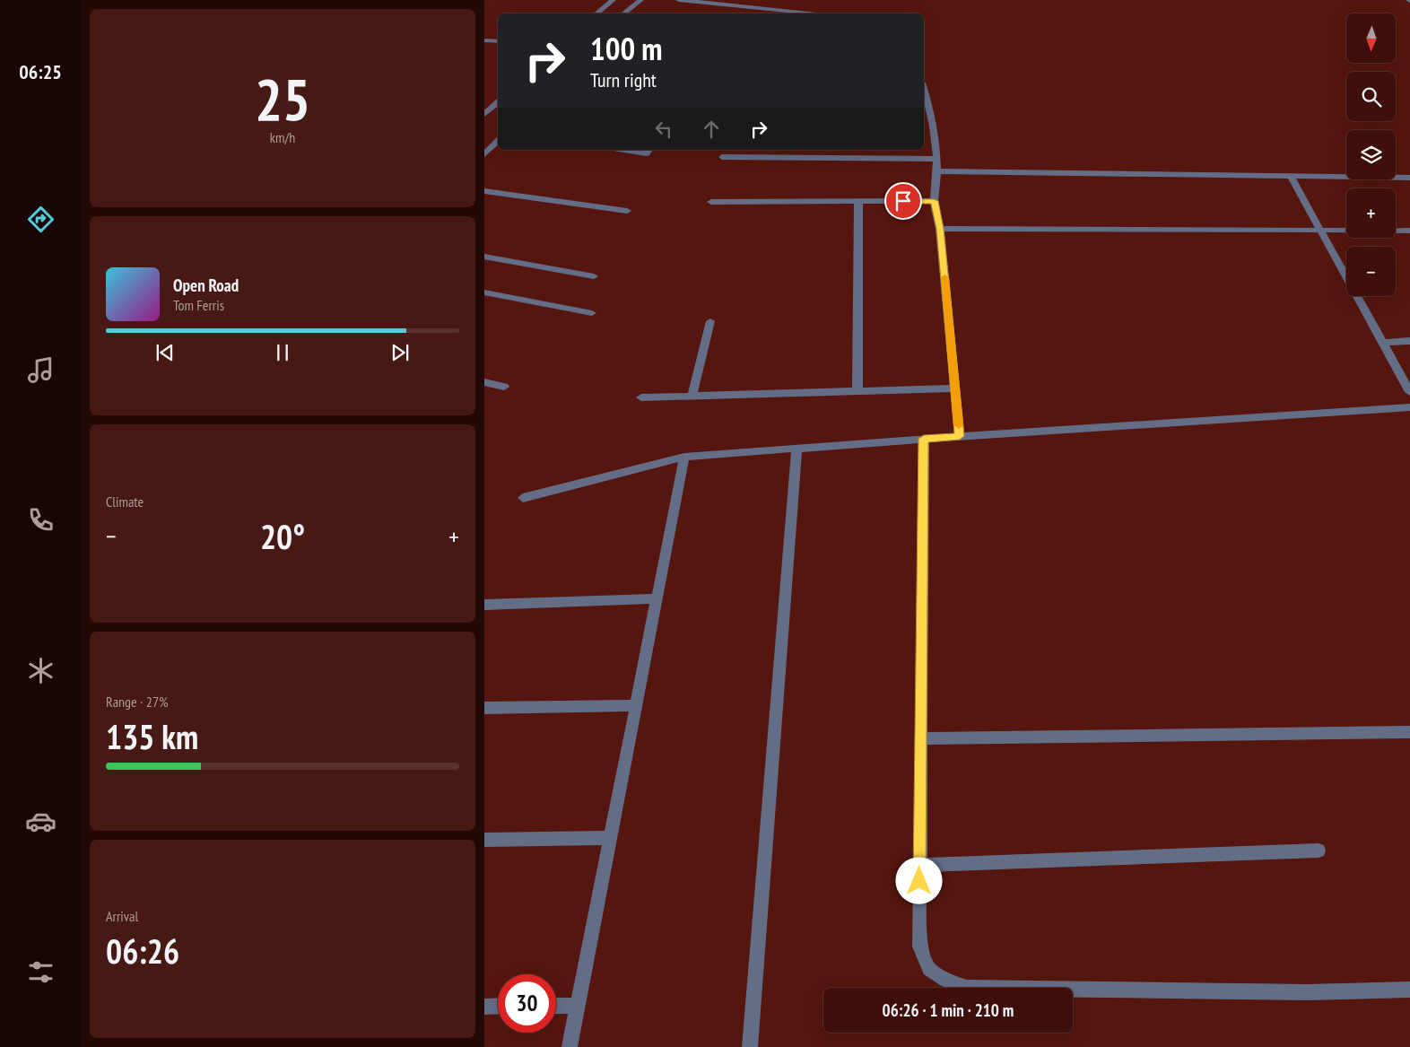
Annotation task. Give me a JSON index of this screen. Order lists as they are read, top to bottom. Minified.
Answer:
{"north":"bottom","page":{"tabs":"06:25","tile":[["25","km/h"],"Climate",["Range · 27%","135 km"],["Arrival","06:26"]],"map_buttons":["+","−"],"turn":["100 m","Turn right"],"song":["Open Road","Tom Ferris"],"heat":["−","20°","+"],"limit":"30","trip":"06:26 · 1 min · 210 m"}}
